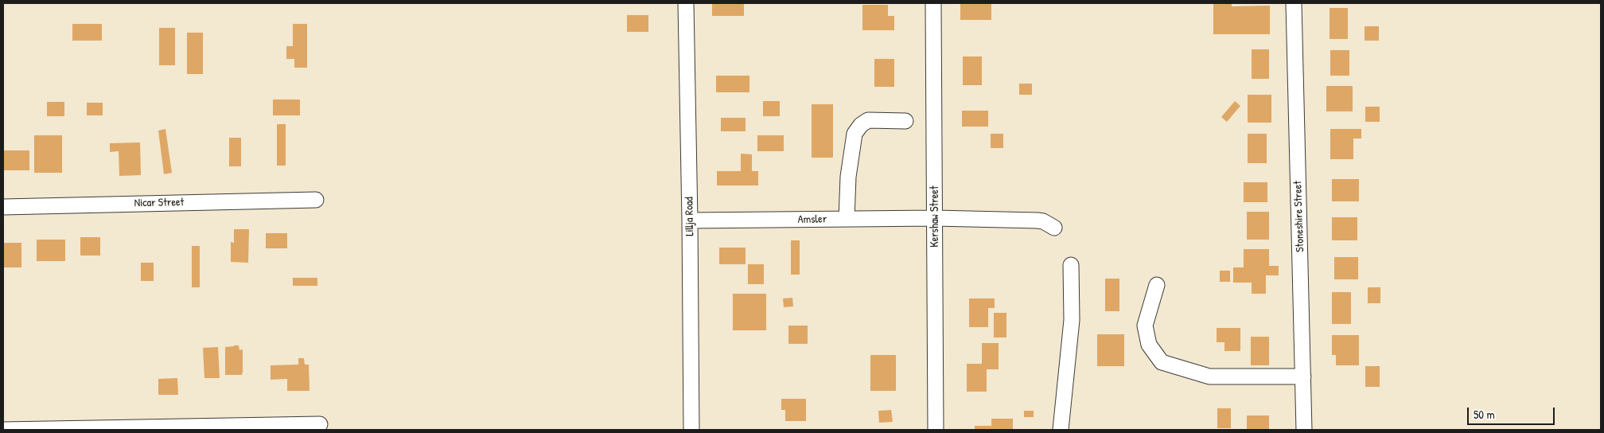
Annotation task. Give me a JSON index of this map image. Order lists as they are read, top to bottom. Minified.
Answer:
{"streets":{"street":["Nicar Street","Lillja Road","Kershaw Street","Stoneshire Street","Amsler"]},"crossings":[["Lillja Road","Amsler"],["Kershaw Street","Amsler"]],"scale_bar":"50 m"}
